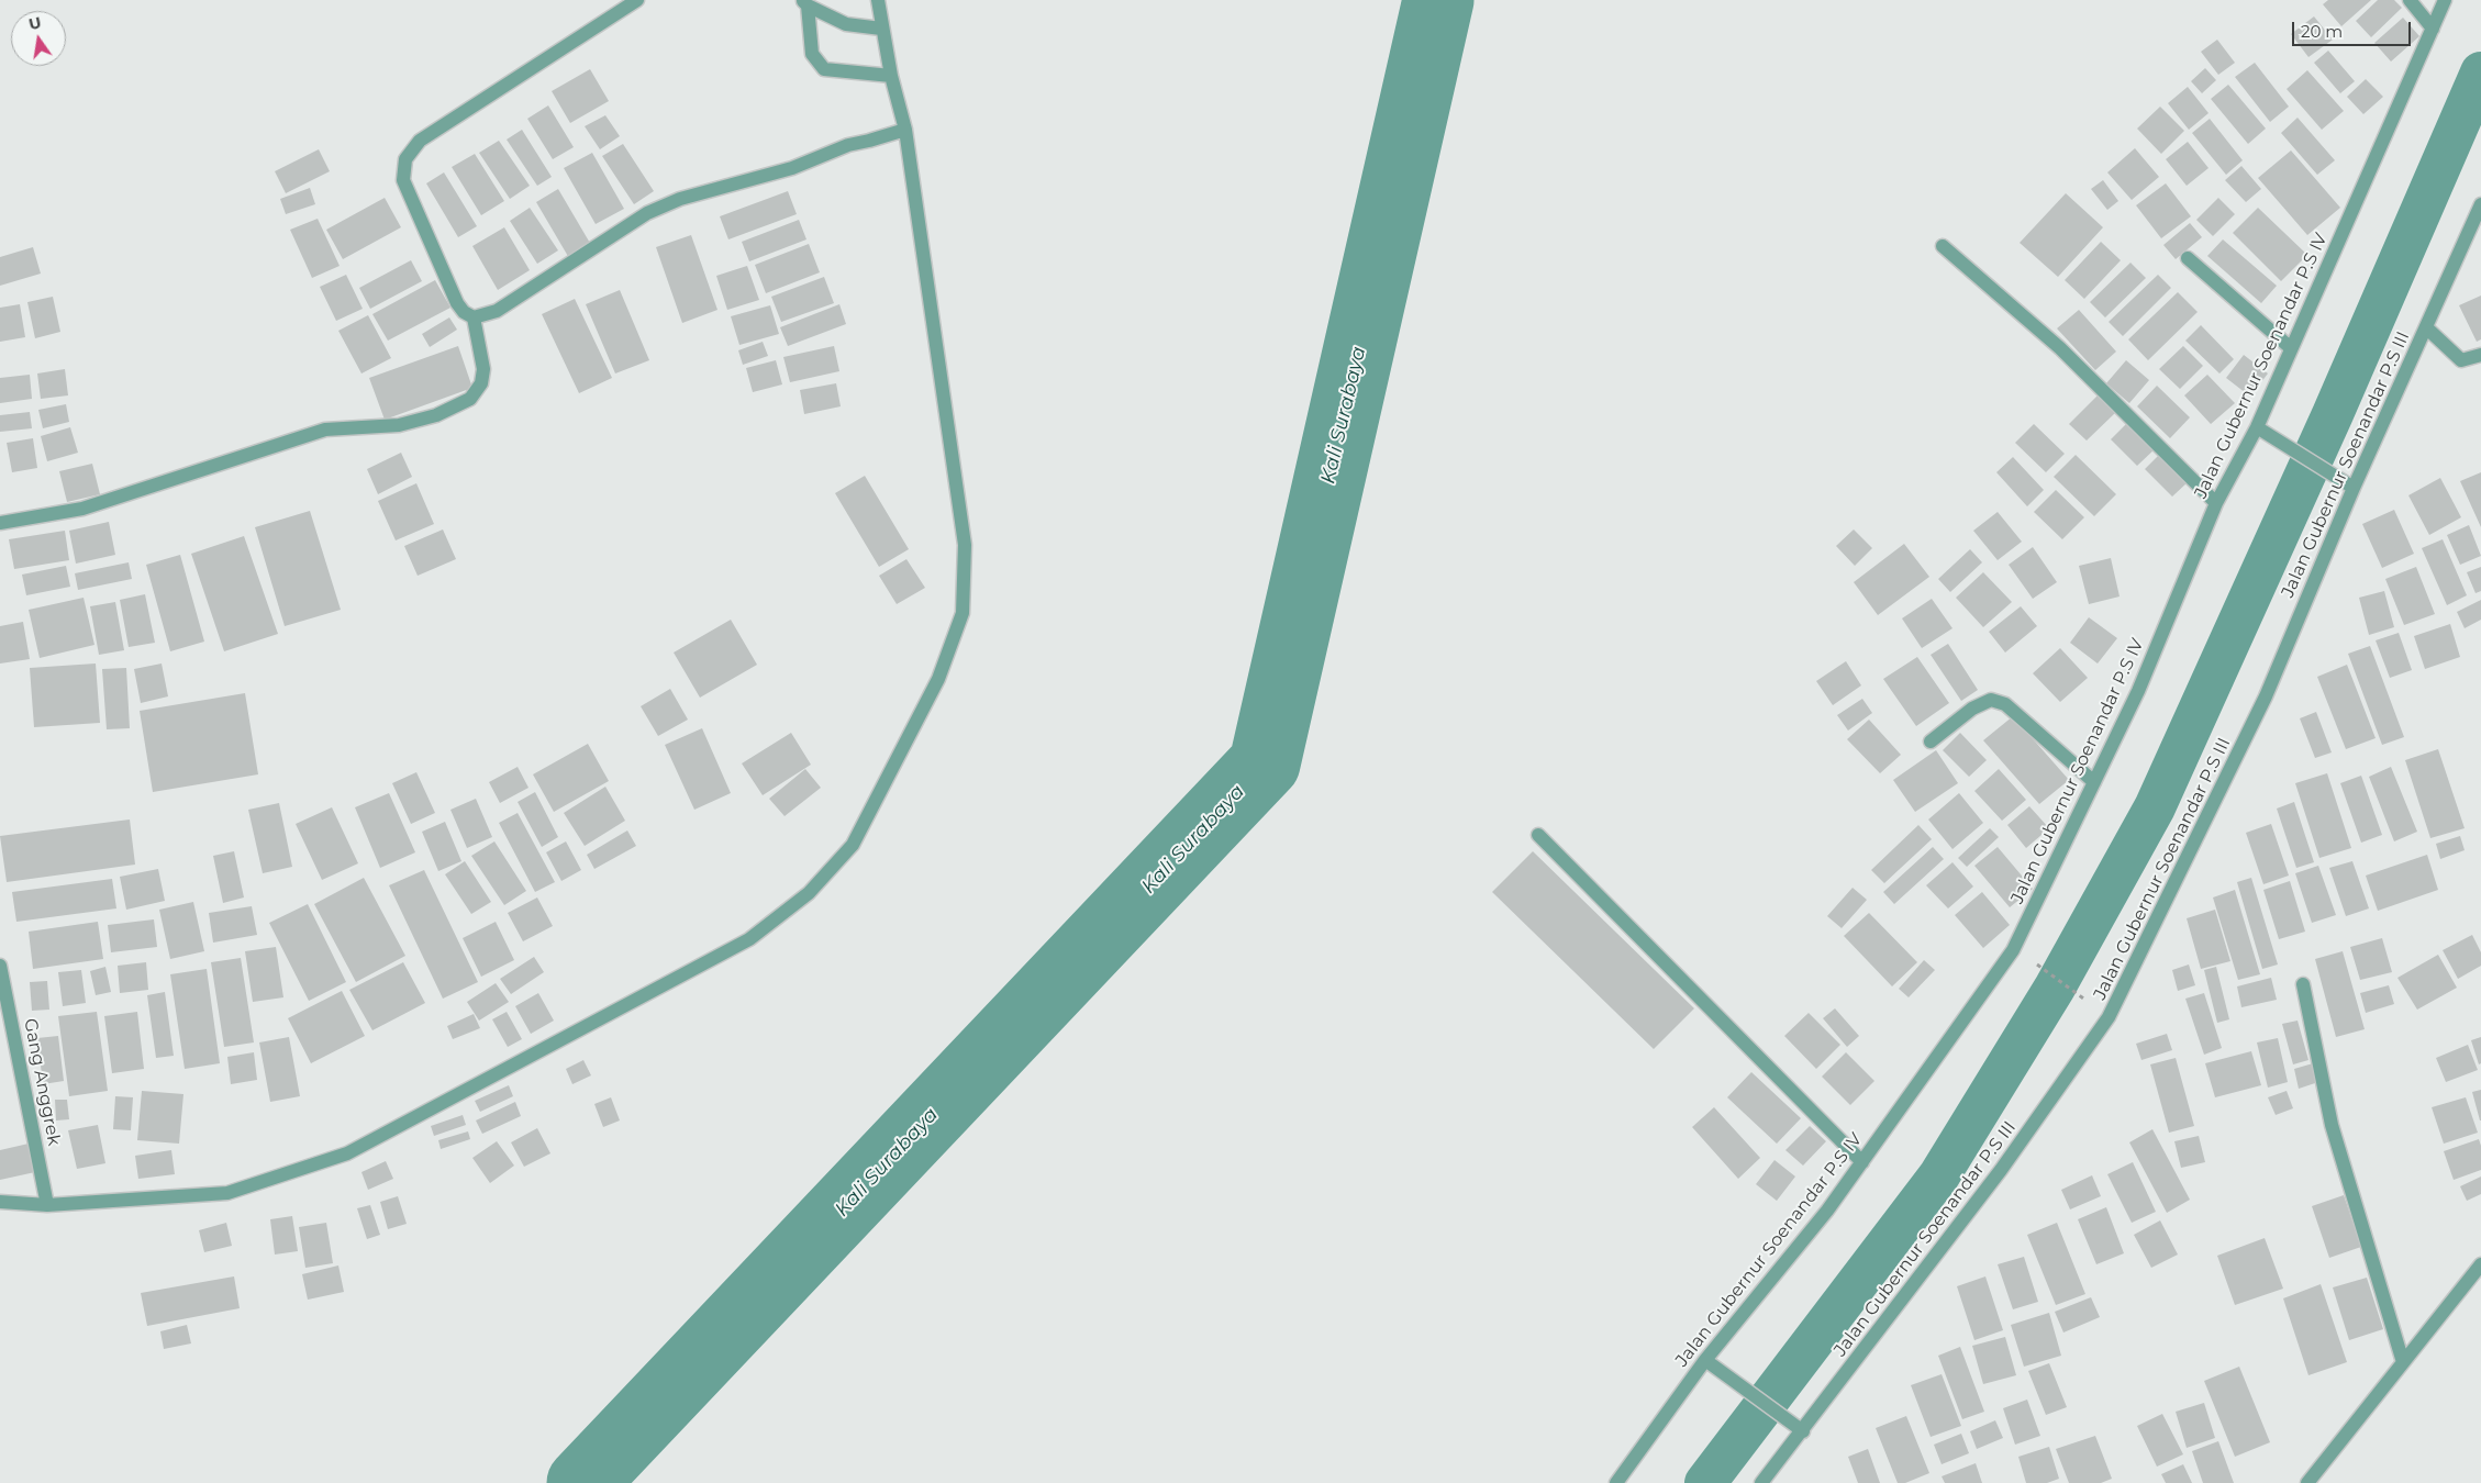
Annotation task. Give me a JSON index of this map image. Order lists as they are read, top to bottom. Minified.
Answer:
{"streets":{"street":["Jalan Gubernur Soenandar P.S IV","Jalan Gubernur Soenandar P.S III","Gang Anggrek"]},"water":["Kali Surabaya"],"scale_bar":"20 m","north":"top"}
